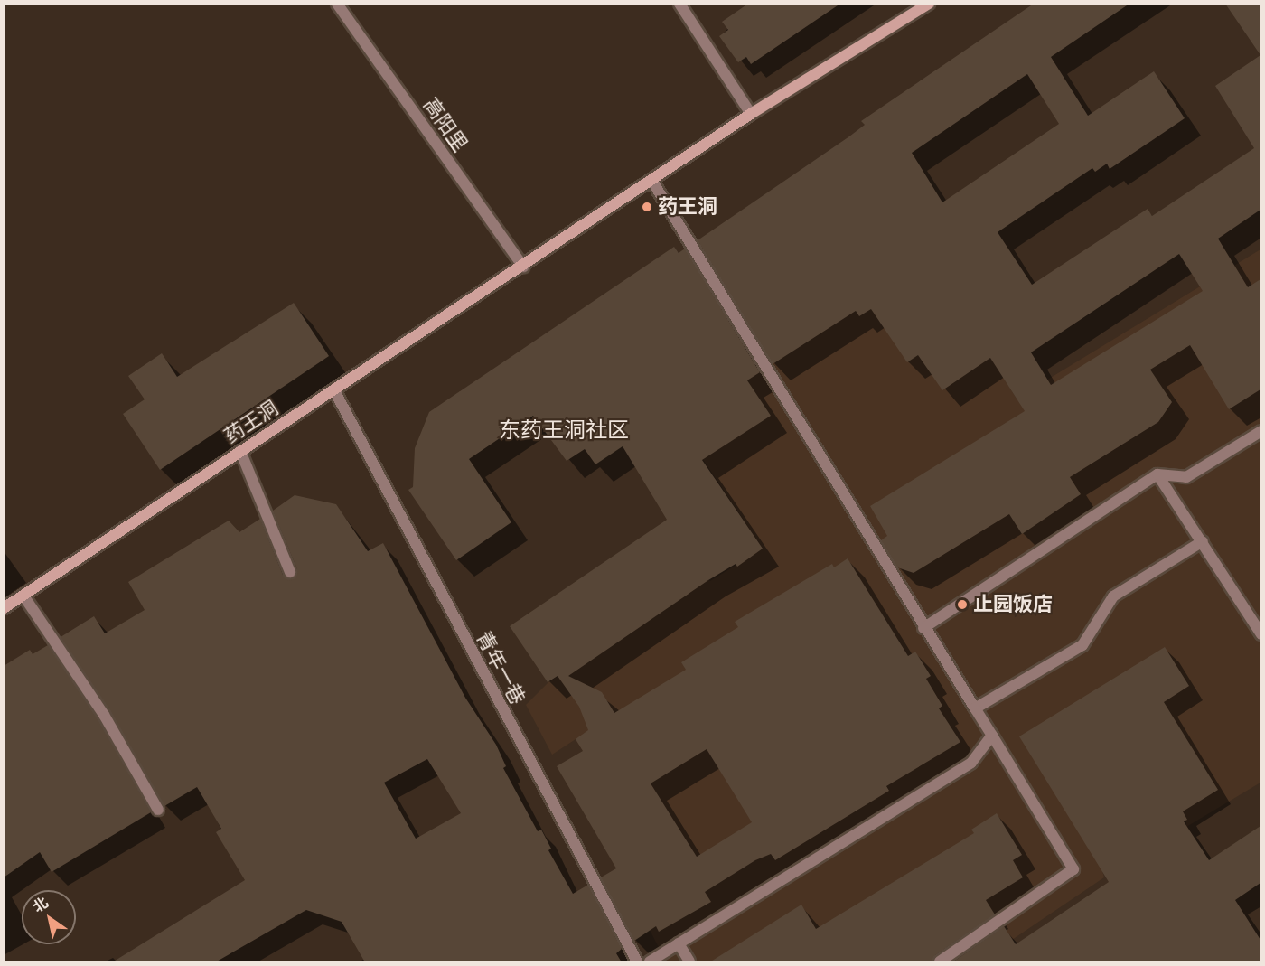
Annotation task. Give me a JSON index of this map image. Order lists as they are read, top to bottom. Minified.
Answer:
{"streets":{"street":["高阳里","药王洞","青年一巷"]},"crossings":[["高阳里","药王洞"],["药王洞","青年一巷"]],"districts":["东药王洞社区"],"places":["药王洞","止园饭店"],"north":"top left"}
